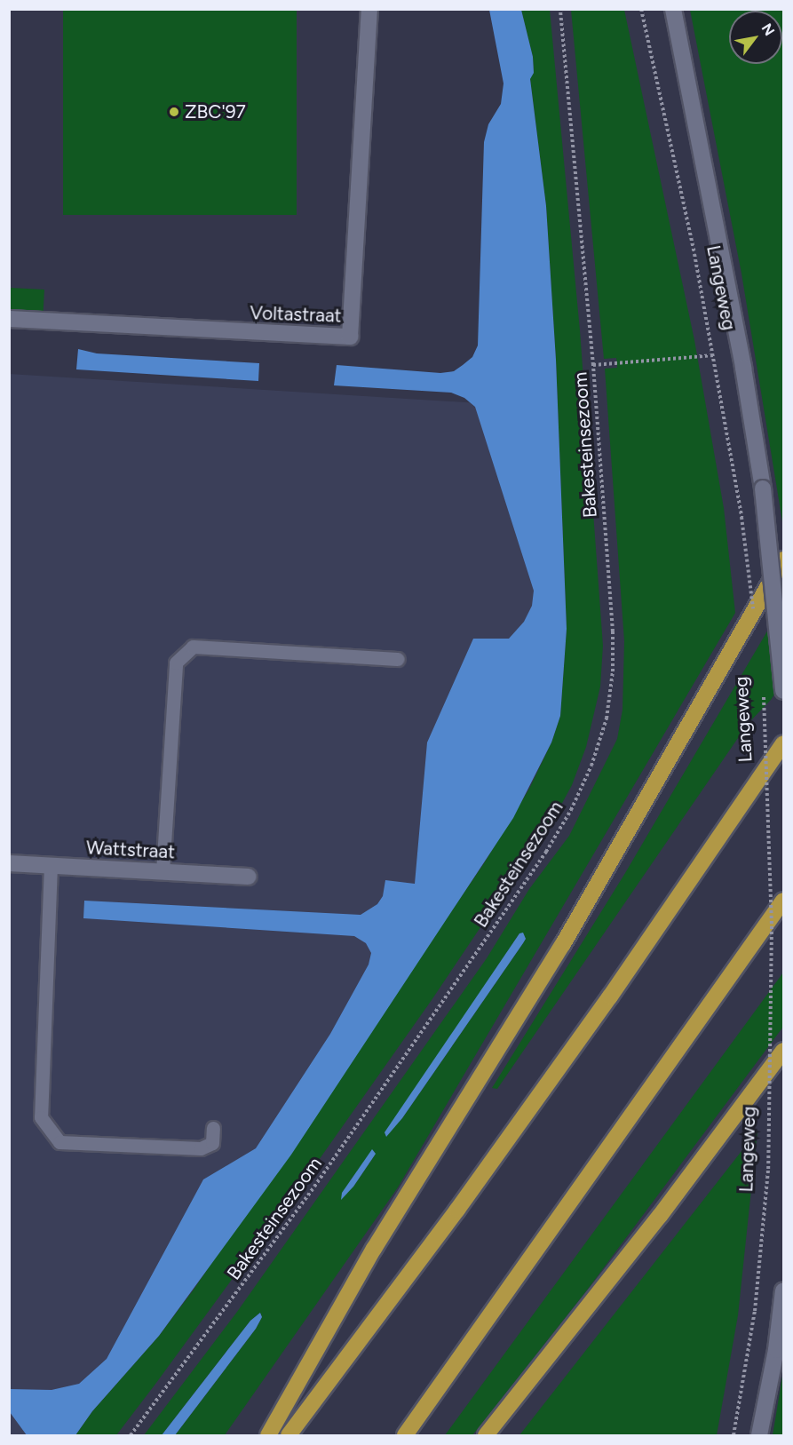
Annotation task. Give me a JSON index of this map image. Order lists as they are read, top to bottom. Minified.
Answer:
{"streets":{"street":["Langeweg","Voltastraat","Wattstraat"],"path":["Bakesteinsezoom"]},"places":["ZBC'97"],"north":"top right"}
